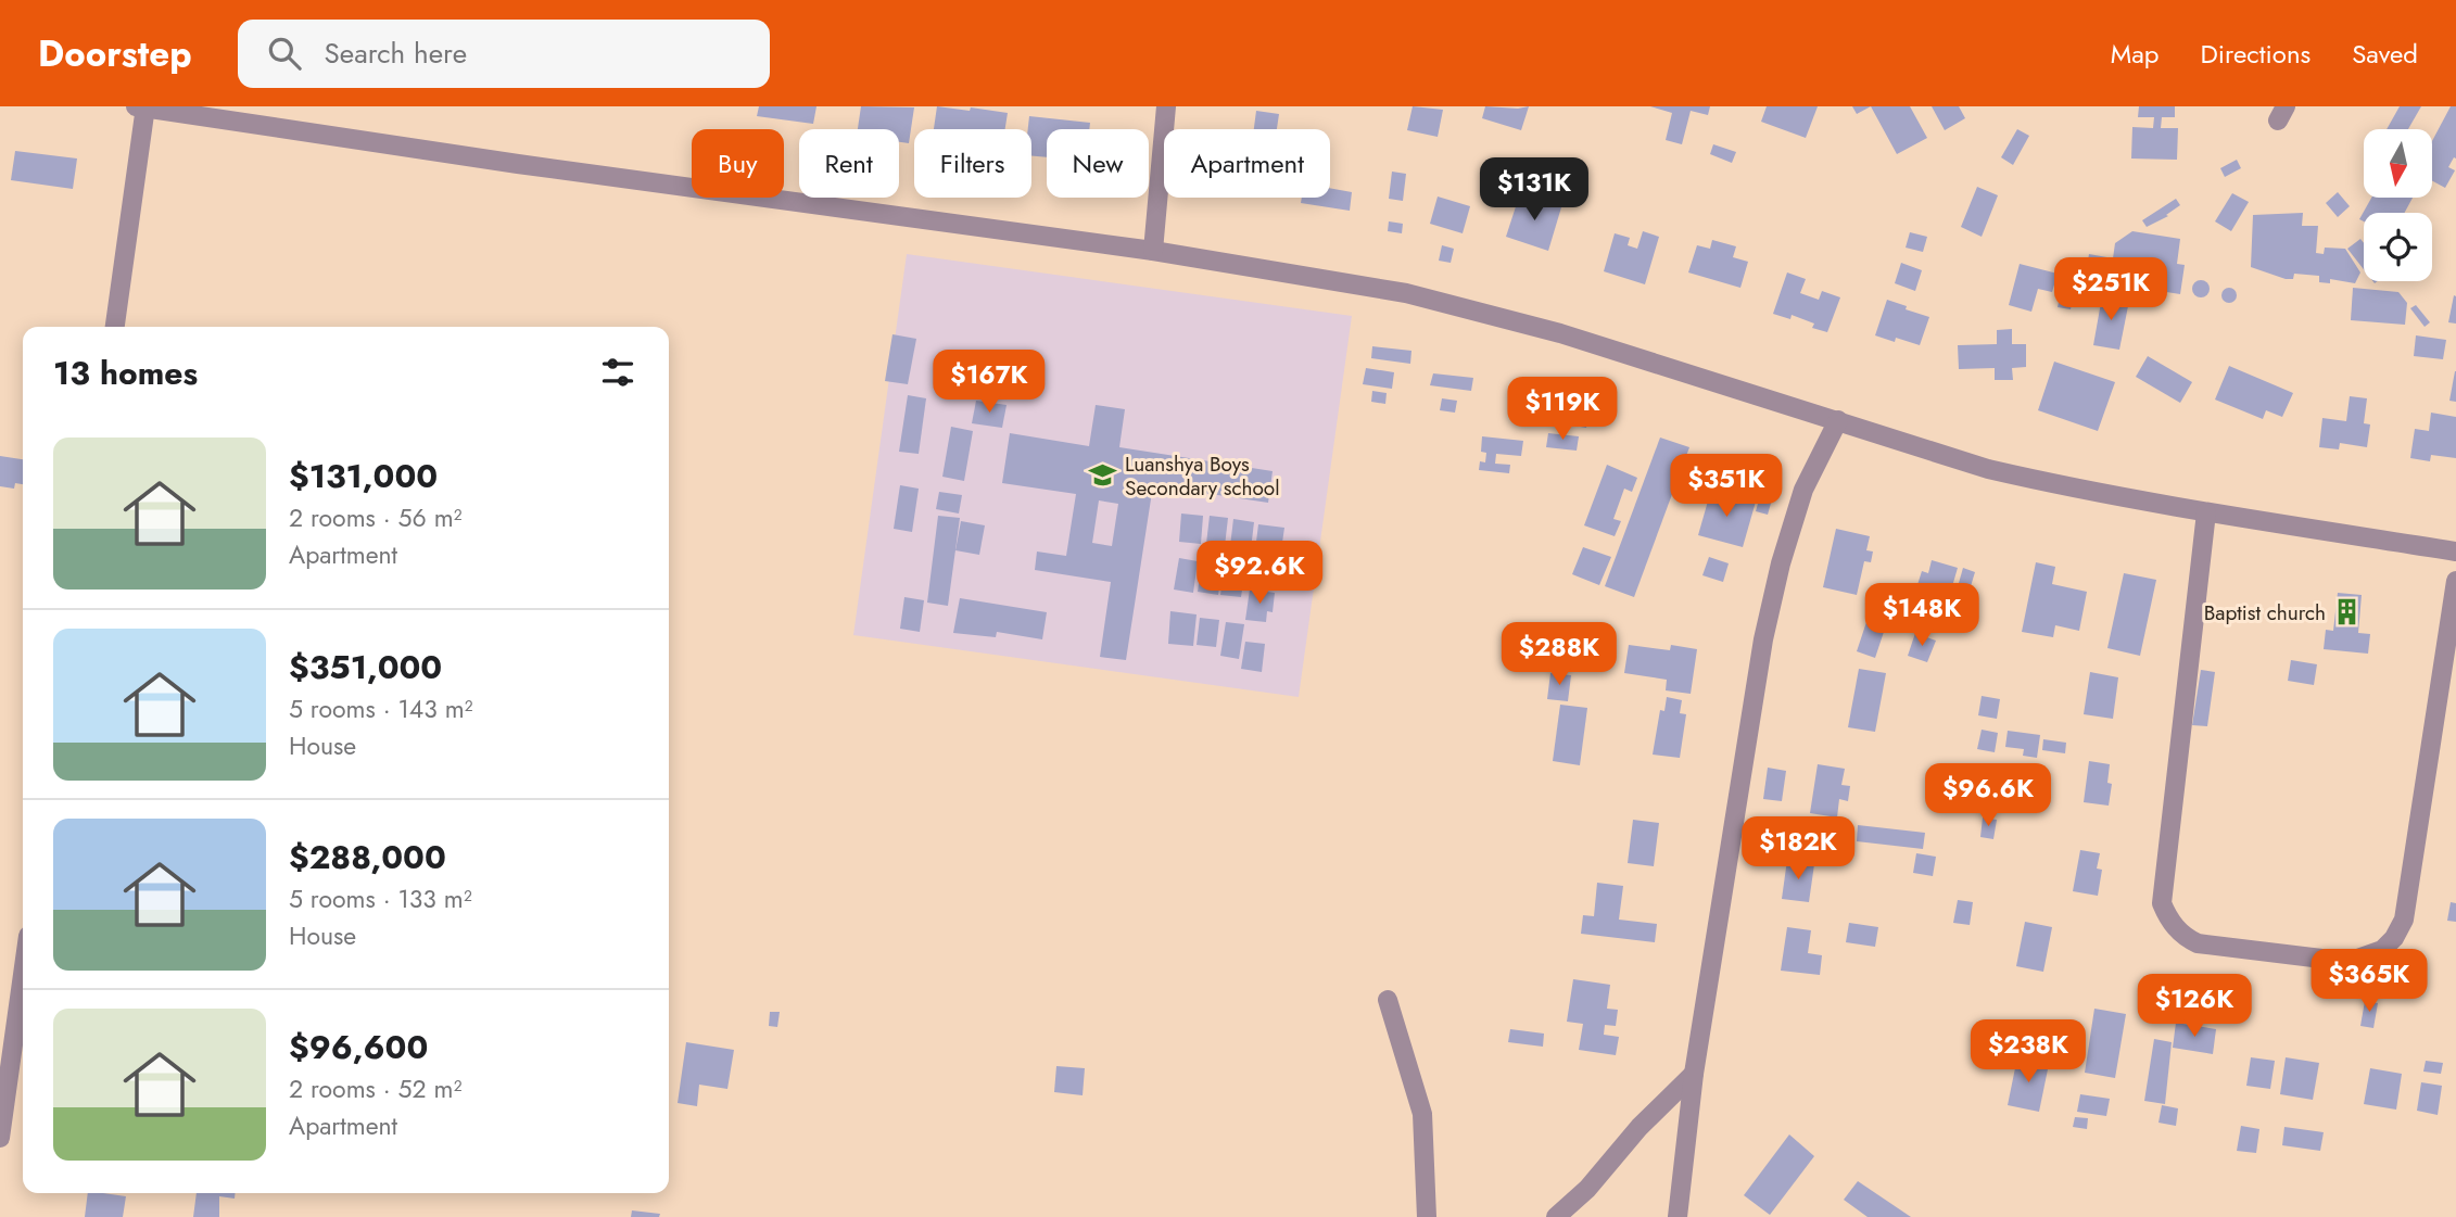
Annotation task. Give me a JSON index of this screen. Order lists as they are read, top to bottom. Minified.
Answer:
{"places":{"school or university":["Luanshya Boys Secondary school"],"building":["Baptist church"]},"north":"bottom","page":{"header":"Doorstep","search":"Search here","nav":["Map","Directions","Saved"],"chip":["Buy","Rent","Filters","New","Apartment"],"price":["$131K","$251K","$167K","$119K","$351K","$92.6K","$148K","$288K","$96.6K","$182K","$365K","$126K","$238K"],"heading":"13 homes","list":[{"name":"$131,000","note":"2 rooms · 56 m² · Apartment"},{"name":"$351,000","note":"5 rooms · 143 m² · House"},{"name":"$288,000","note":"5 rooms · 133 m² · House"},{"name":"$96,600","note":"2 rooms · 52 m² · Apartment"}]}}
